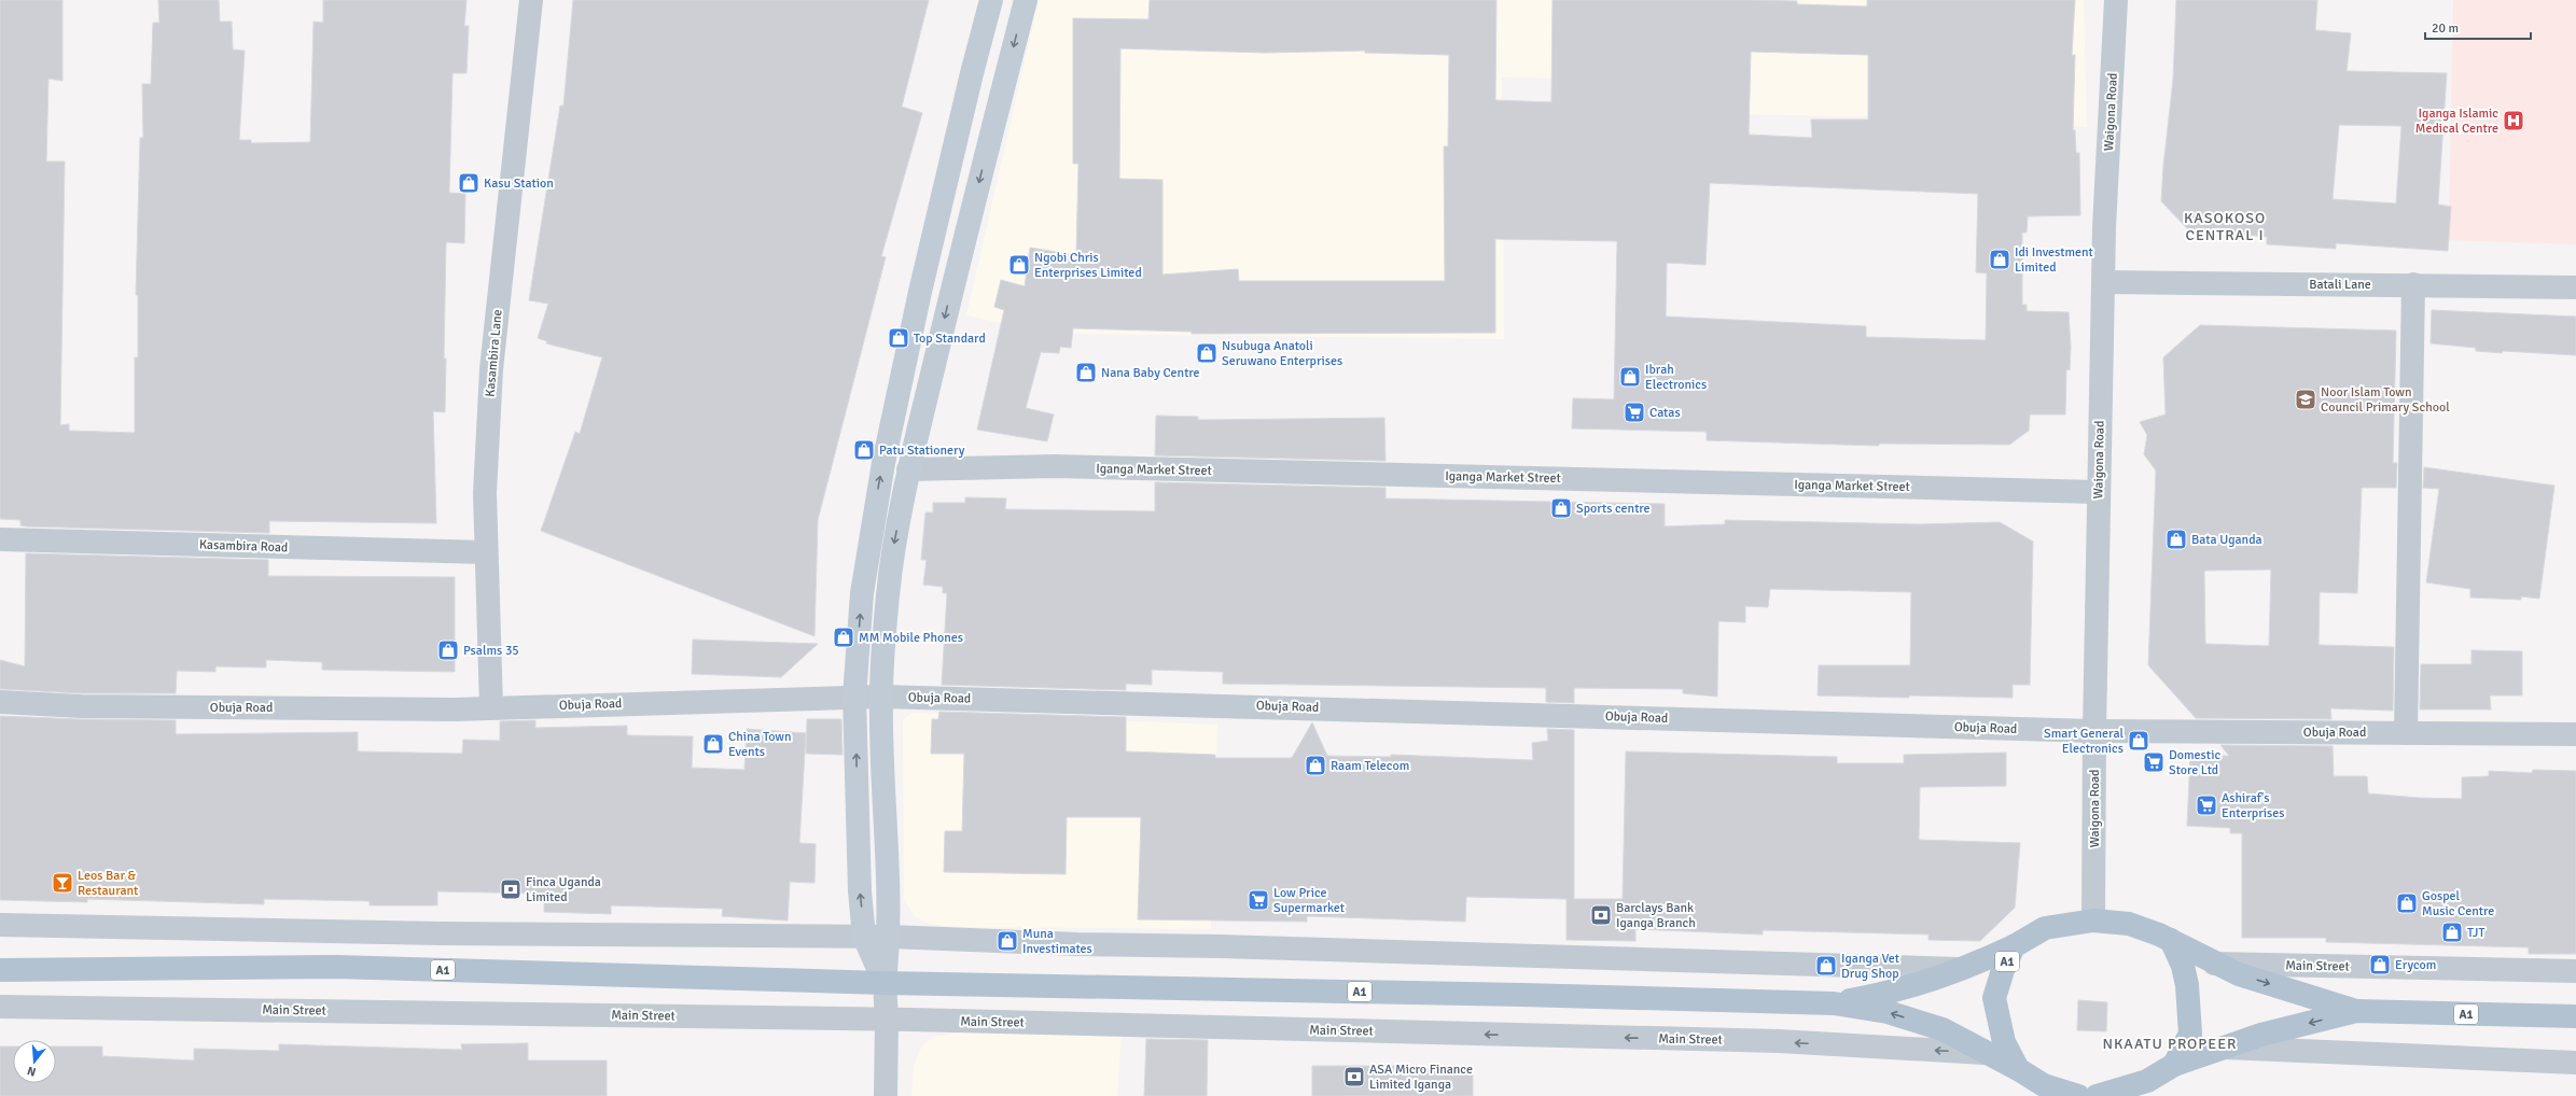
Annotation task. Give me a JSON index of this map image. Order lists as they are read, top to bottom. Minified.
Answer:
{"streets":{"main road":["A1","Main Street"],"street":["Waigona Road","Batali Lane","Kasambira Lane","Iganga Market Street","Kasambira Road","Obuja Road"]},"crossings":[["Waigona Road","Batali Lane"],["Waigona Road","Iganga Market Street"],["Waigona Road","Obuja Road"],["Waigona Road","Main Street"],["Kasambira Lane","Kasambira Road"],["Kasambira Lane","Obuja Road"],["A1","Main Street"]],"districts":["KASOKOSO CENTRAL I","NKAATU PROPEER"],"places":{"hospital":["Iganga Islamic Medical Centre"],"shop":["Kasu Station","Idi Investment Limited","Ngobi Chris Enterprises Limited","Top Standard","Nsubuga Anatoli Seruwano Enterprises","Nana Baby Centre","Ibrah Electronics","Patu Stationery","Sports centre","Bata Uganda","MM Mobile Phones","Psalms 35","Smart General Electronics","China Town Events","Raam Telecom","Gospel Music Centre","TJT","Muna Investimates","Erycom","Iganga Vet Drug Shop"],"school or university":["Noor Islam Town Council Primary School"],"supermarket":["Catas","Domestic Store Ltd","Ashiraf's Enterprises","Low Price Supermarket"],"bar":["Leos Bar & Restaurant"],"bank":["Finca Uganda Limited","Barclays Bank Iganga Branch","ASA Micro Finance Limited Iganga"]},"scale_bar":"20 m","north":"bottom"}
